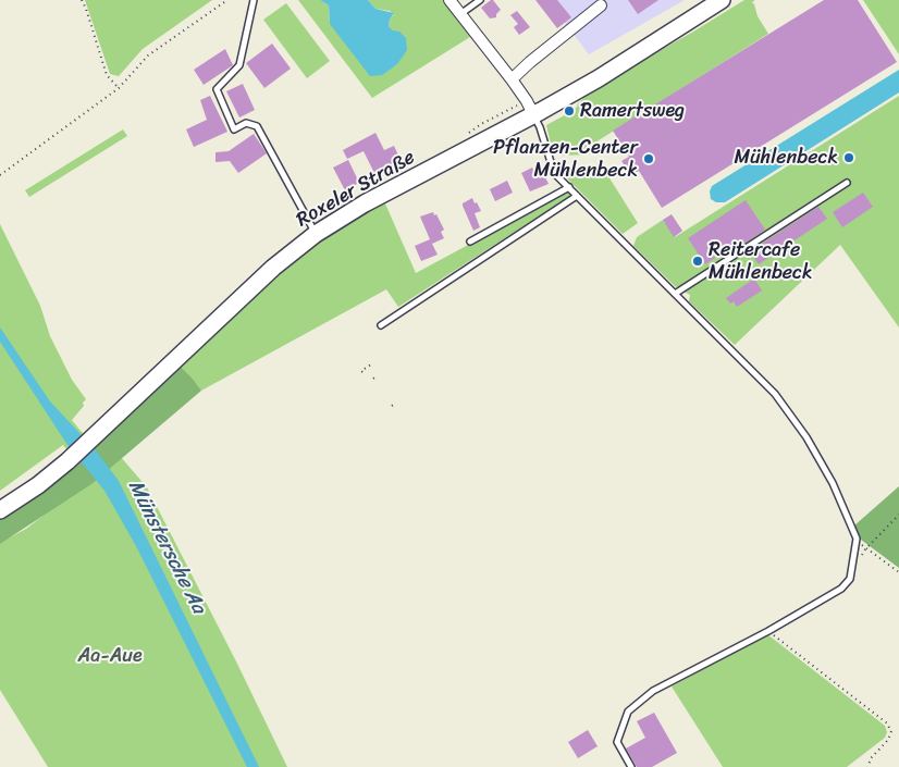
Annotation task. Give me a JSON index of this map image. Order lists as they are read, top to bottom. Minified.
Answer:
{"streets":{"main road":["Roxeler Straße"]},"water":["Münstersche Aa"],"parks":["Aa-Aue"],"places":["Ramertsweg","Mühlenbeck","Pflanzen-Center Mühlenbeck","Reitercafe Mühlenbeck"]}
